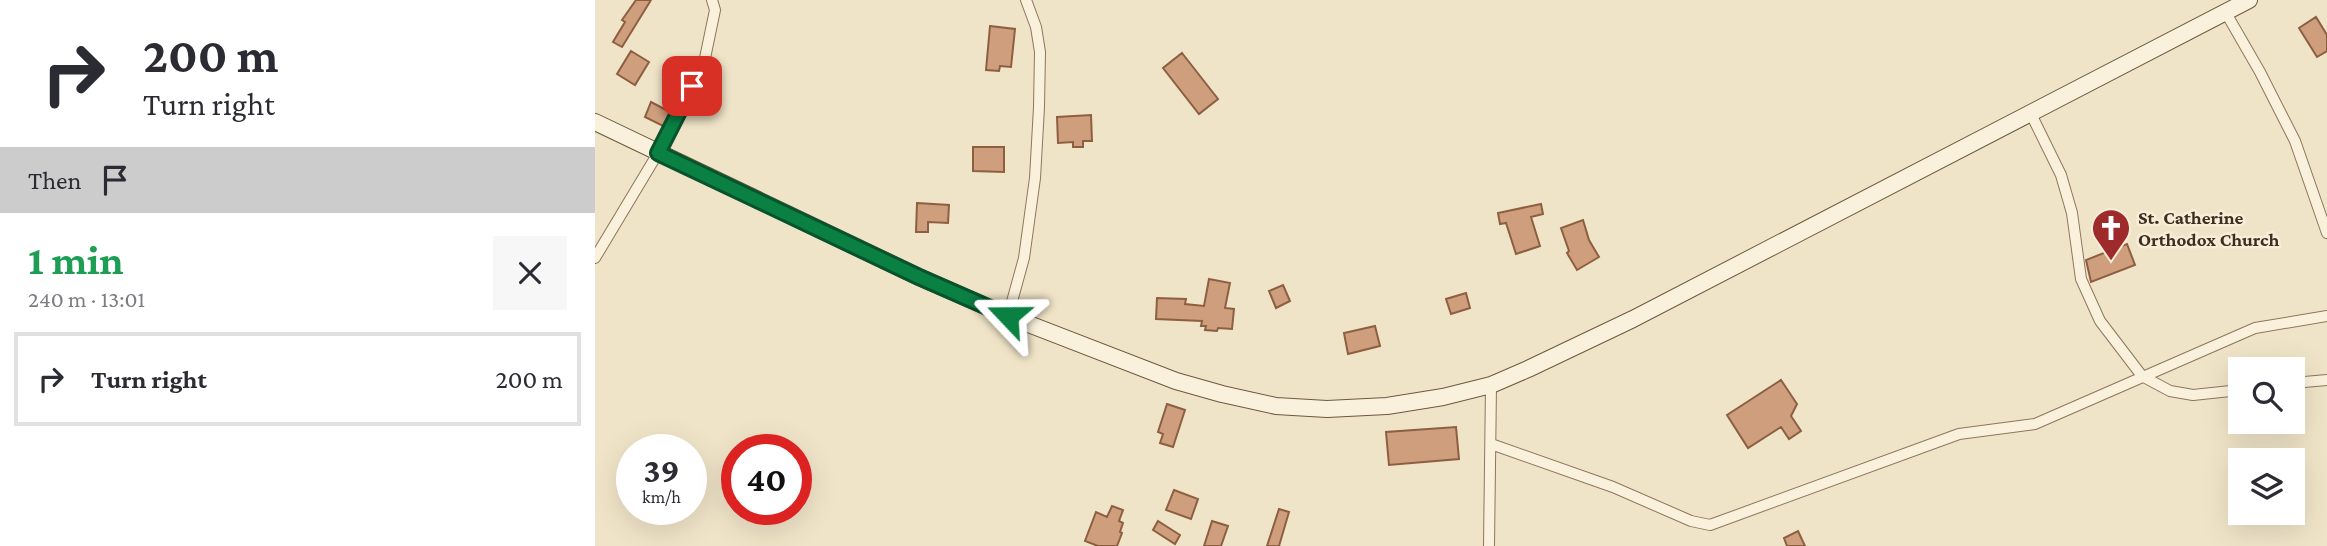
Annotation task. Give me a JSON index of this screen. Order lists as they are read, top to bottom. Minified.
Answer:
{"places":{"church":["St. Catherine Orthodox Church"]},"page":{"turn":["200 m","Turn right"],"then":"Then","heading":["1 min","240 m · 13:01"],"list":[{"name":"Turn right","value":"200 m"}],"speed":"39 km/h","limit":"40"}}
